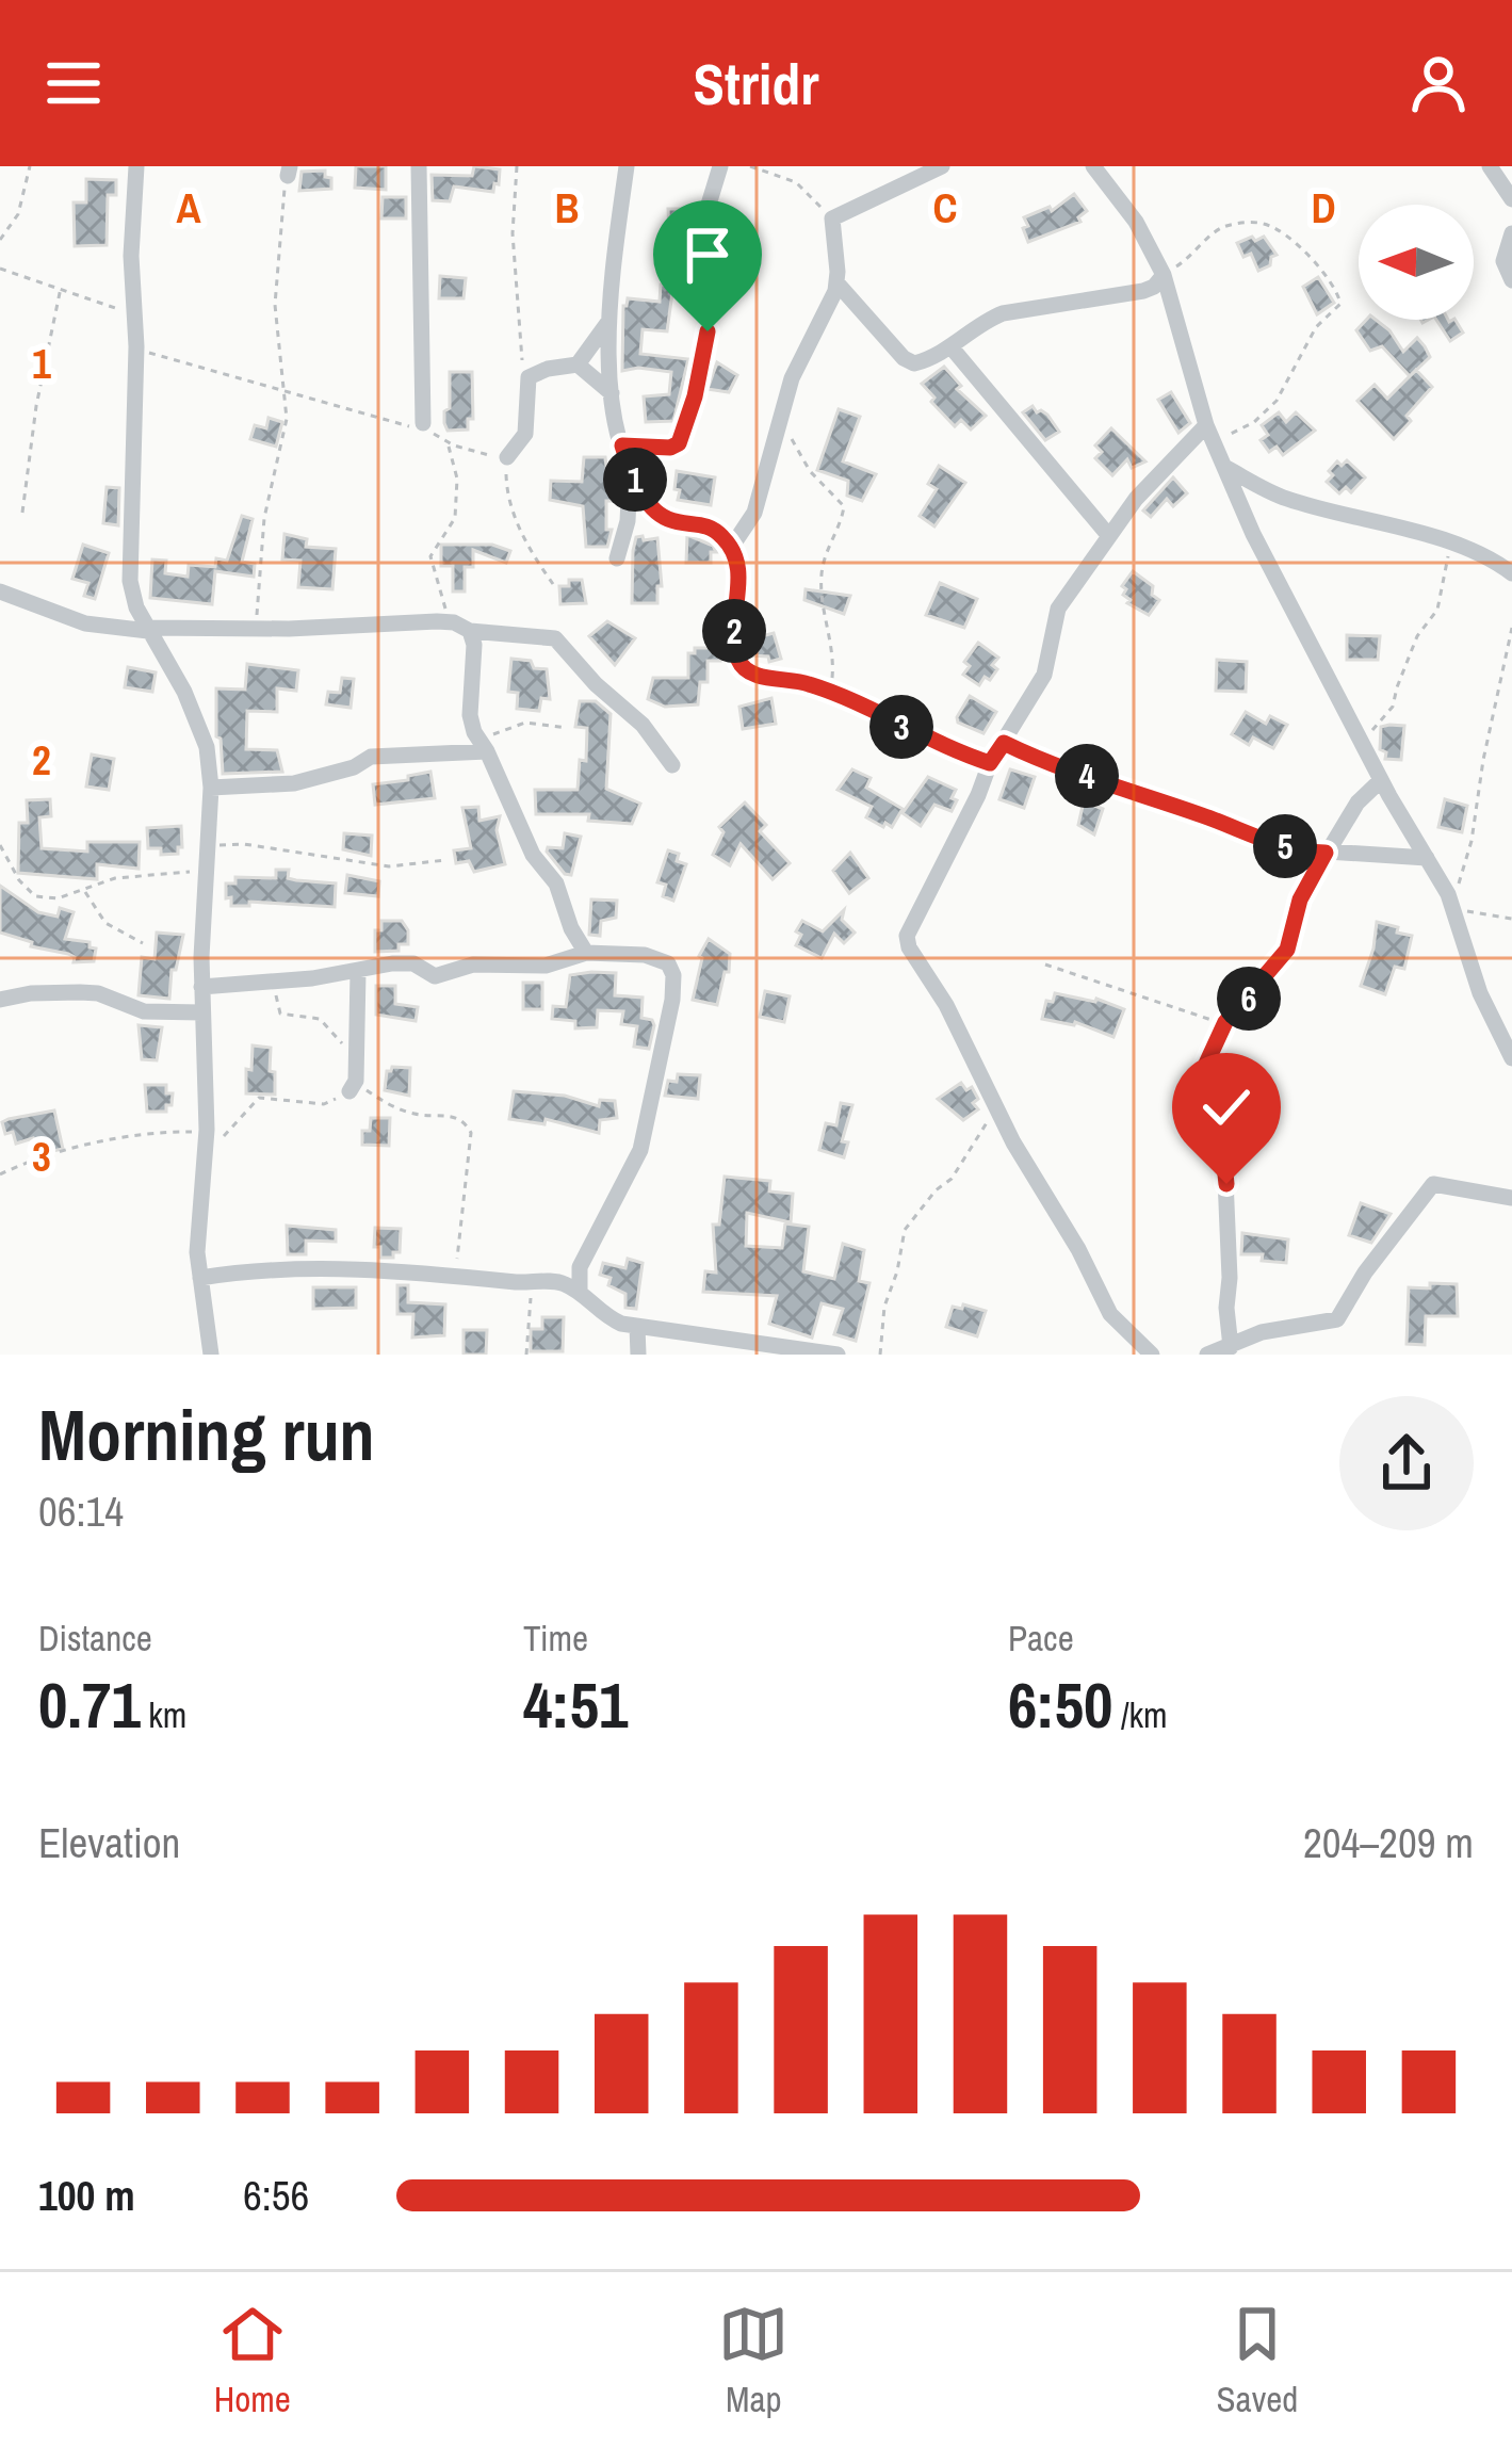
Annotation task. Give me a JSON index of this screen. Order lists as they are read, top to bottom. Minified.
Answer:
{"north":"left","page":{"header":"Stridr","pins":["1","2","3","4","5","6"],"heading":["Morning run","06:14"],"stats":[["Distance","0.71 km"],["Time","4:51"],["Pace","6:50 /km"]],"chart":["Elevation","204–209 m"],"list":[{"name":"100 m","note":"6:56"}],"tabs":["Home","Map","Saved"]},"grid":{"columns":["A","B","C","D"],"rows":["1","2","3"]}}
